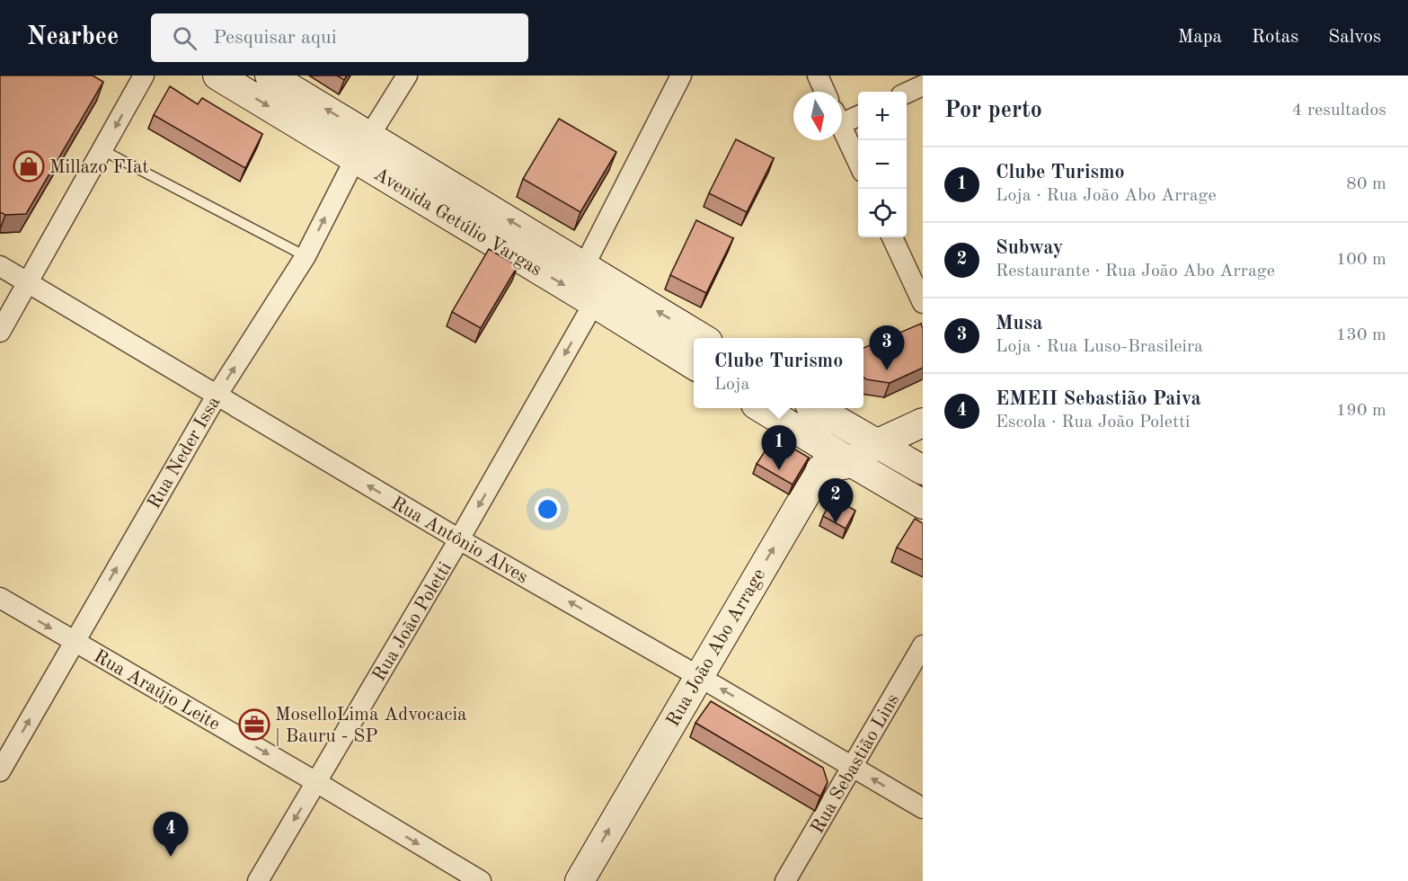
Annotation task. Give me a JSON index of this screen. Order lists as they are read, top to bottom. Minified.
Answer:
{"streets":{"main road":["Avenida Getúlio Vargas","Rua João Abo Arrage"],"street":["Rua Neder Issa","Rua Antônio Alves","Rua João Poletti","Rua Araújo Leite","Rua Sebastião Lins"]},"crossings":[["Avenida Getúlio Vargas","Rua Neder Issa"],["Avenida Getúlio Vargas","Rua João Poletti"],["Rua Neder Issa","Rua Antônio Alves"],["Rua Neder Issa","Rua Araújo Leite"],["Rua Antônio Alves","Rua João Poletti"],["Rua Antônio Alves","Rua João Abo Arrage"],["Rua Antônio Alves","Rua Sebastião Lins"],["Rua João Poletti","Rua Araújo Leite"]],"one_way":["Rua Neder Issa","Rua Antônio Alves","Rua João Poletti","Rua João Abo Arrage","Rua Araújo Leite"],"places":{"shop":["Millazo FIat"],"office":["MoselloLima Advocacia | Bauru - SP"]},"north":"bottom","page":{"header":"Nearbee","search":"Pesquisar aqui","nav":["Mapa","Rotas","Salvos"],"heading":["Por perto","4 resultados"],"map_buttons":["+","−"],"list":[{"mark":"1","name":"Clube Turismo","note":"Loja · Rua João Abo Arrage","value":"80 m"},{"mark":"2","name":"Subway","note":"Restaurante · Rua João Abo Arrage","value":"100 m"},{"mark":"3","name":"Musa","note":"Loja · Rua Luso-Brasileira","value":"130 m"},{"mark":"4","name":"EMEII Sebastião Paiva","note":"Escola · Rua João Poletti","value":"190 m"}],"pins":["3","1","2","4"],"popup":["Clube Turismo","Loja"]}}
